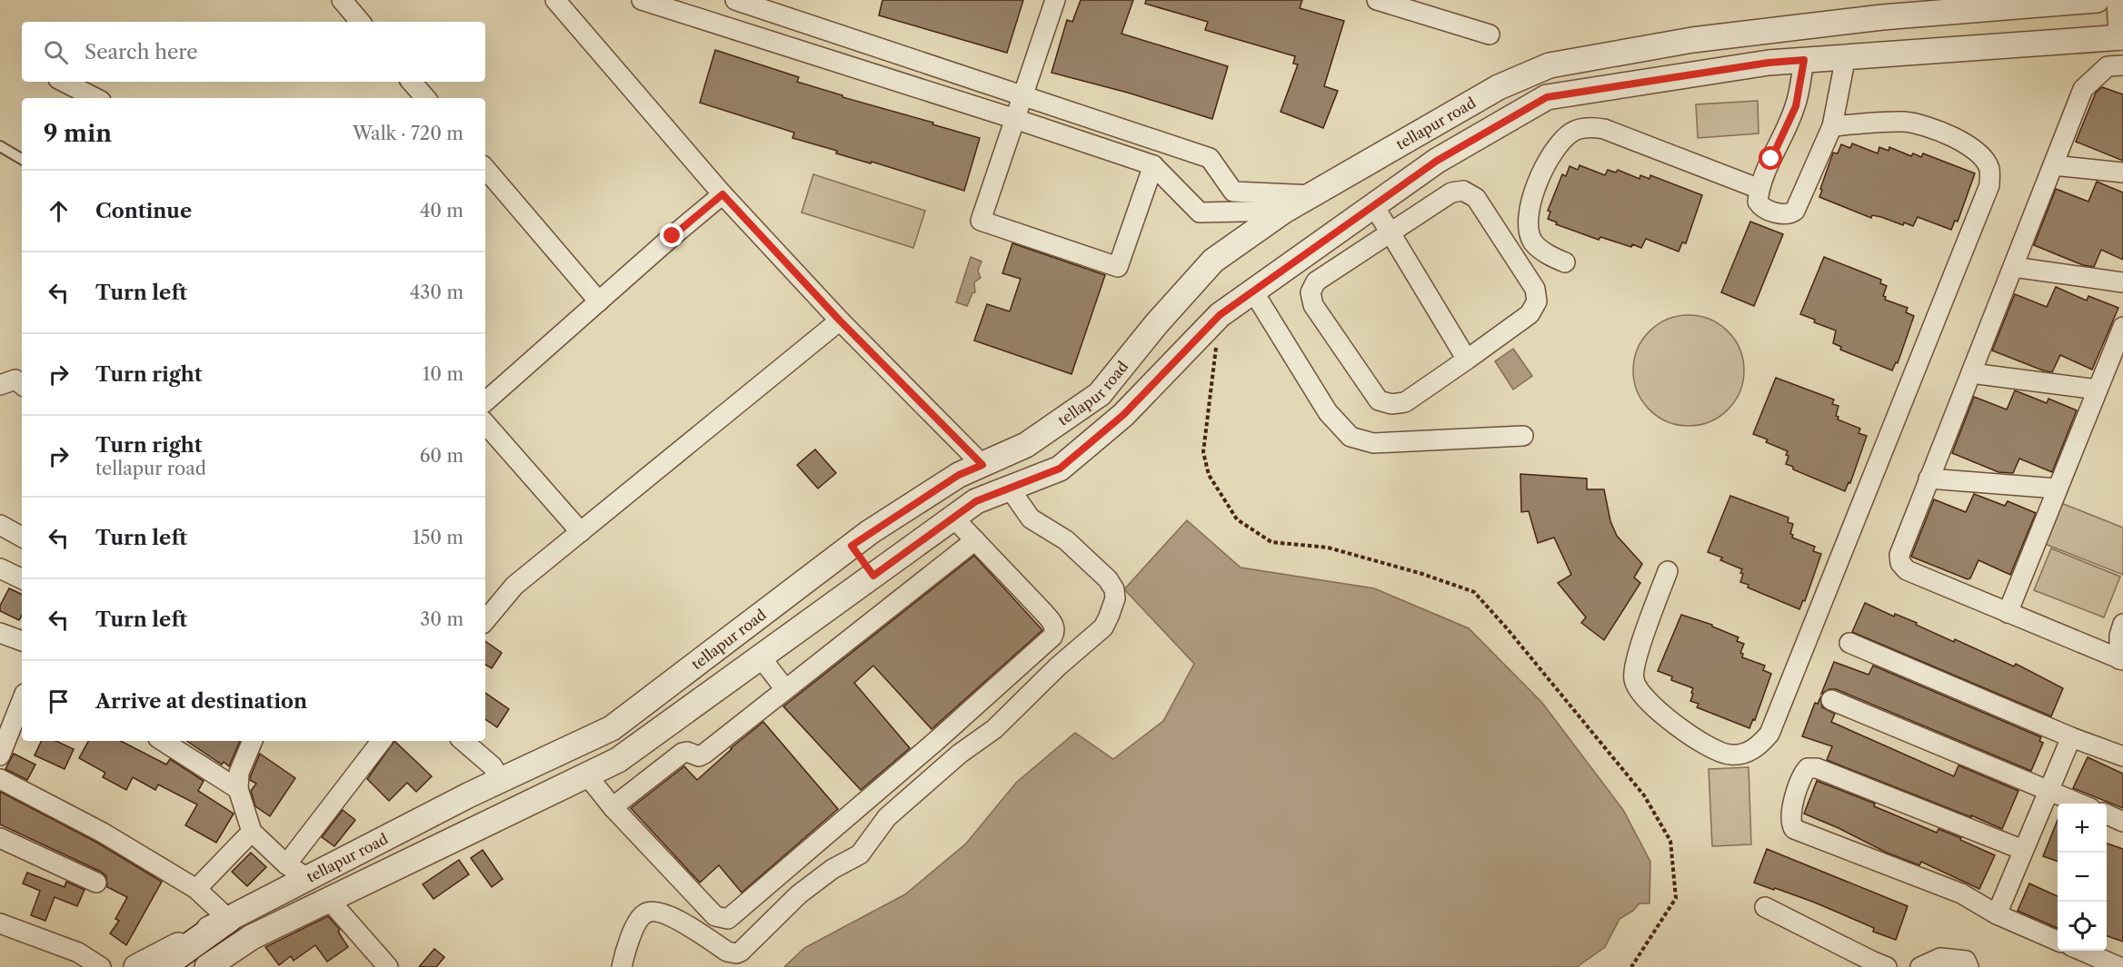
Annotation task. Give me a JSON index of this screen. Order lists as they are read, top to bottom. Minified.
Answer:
{"streets":{"street":["tellapur road"]},"page":{"search":"Search here","heading":["9 min","Walk · 720 m"],"list":[["Continue","40 m"],["Turn left","430 m"],["Turn right","10 m"],["Turn right","tellapur road","60 m"],["Turn left","150 m"],["Turn left","30 m"],"Arrive at destination"],"map_buttons":["+","−"]}}
